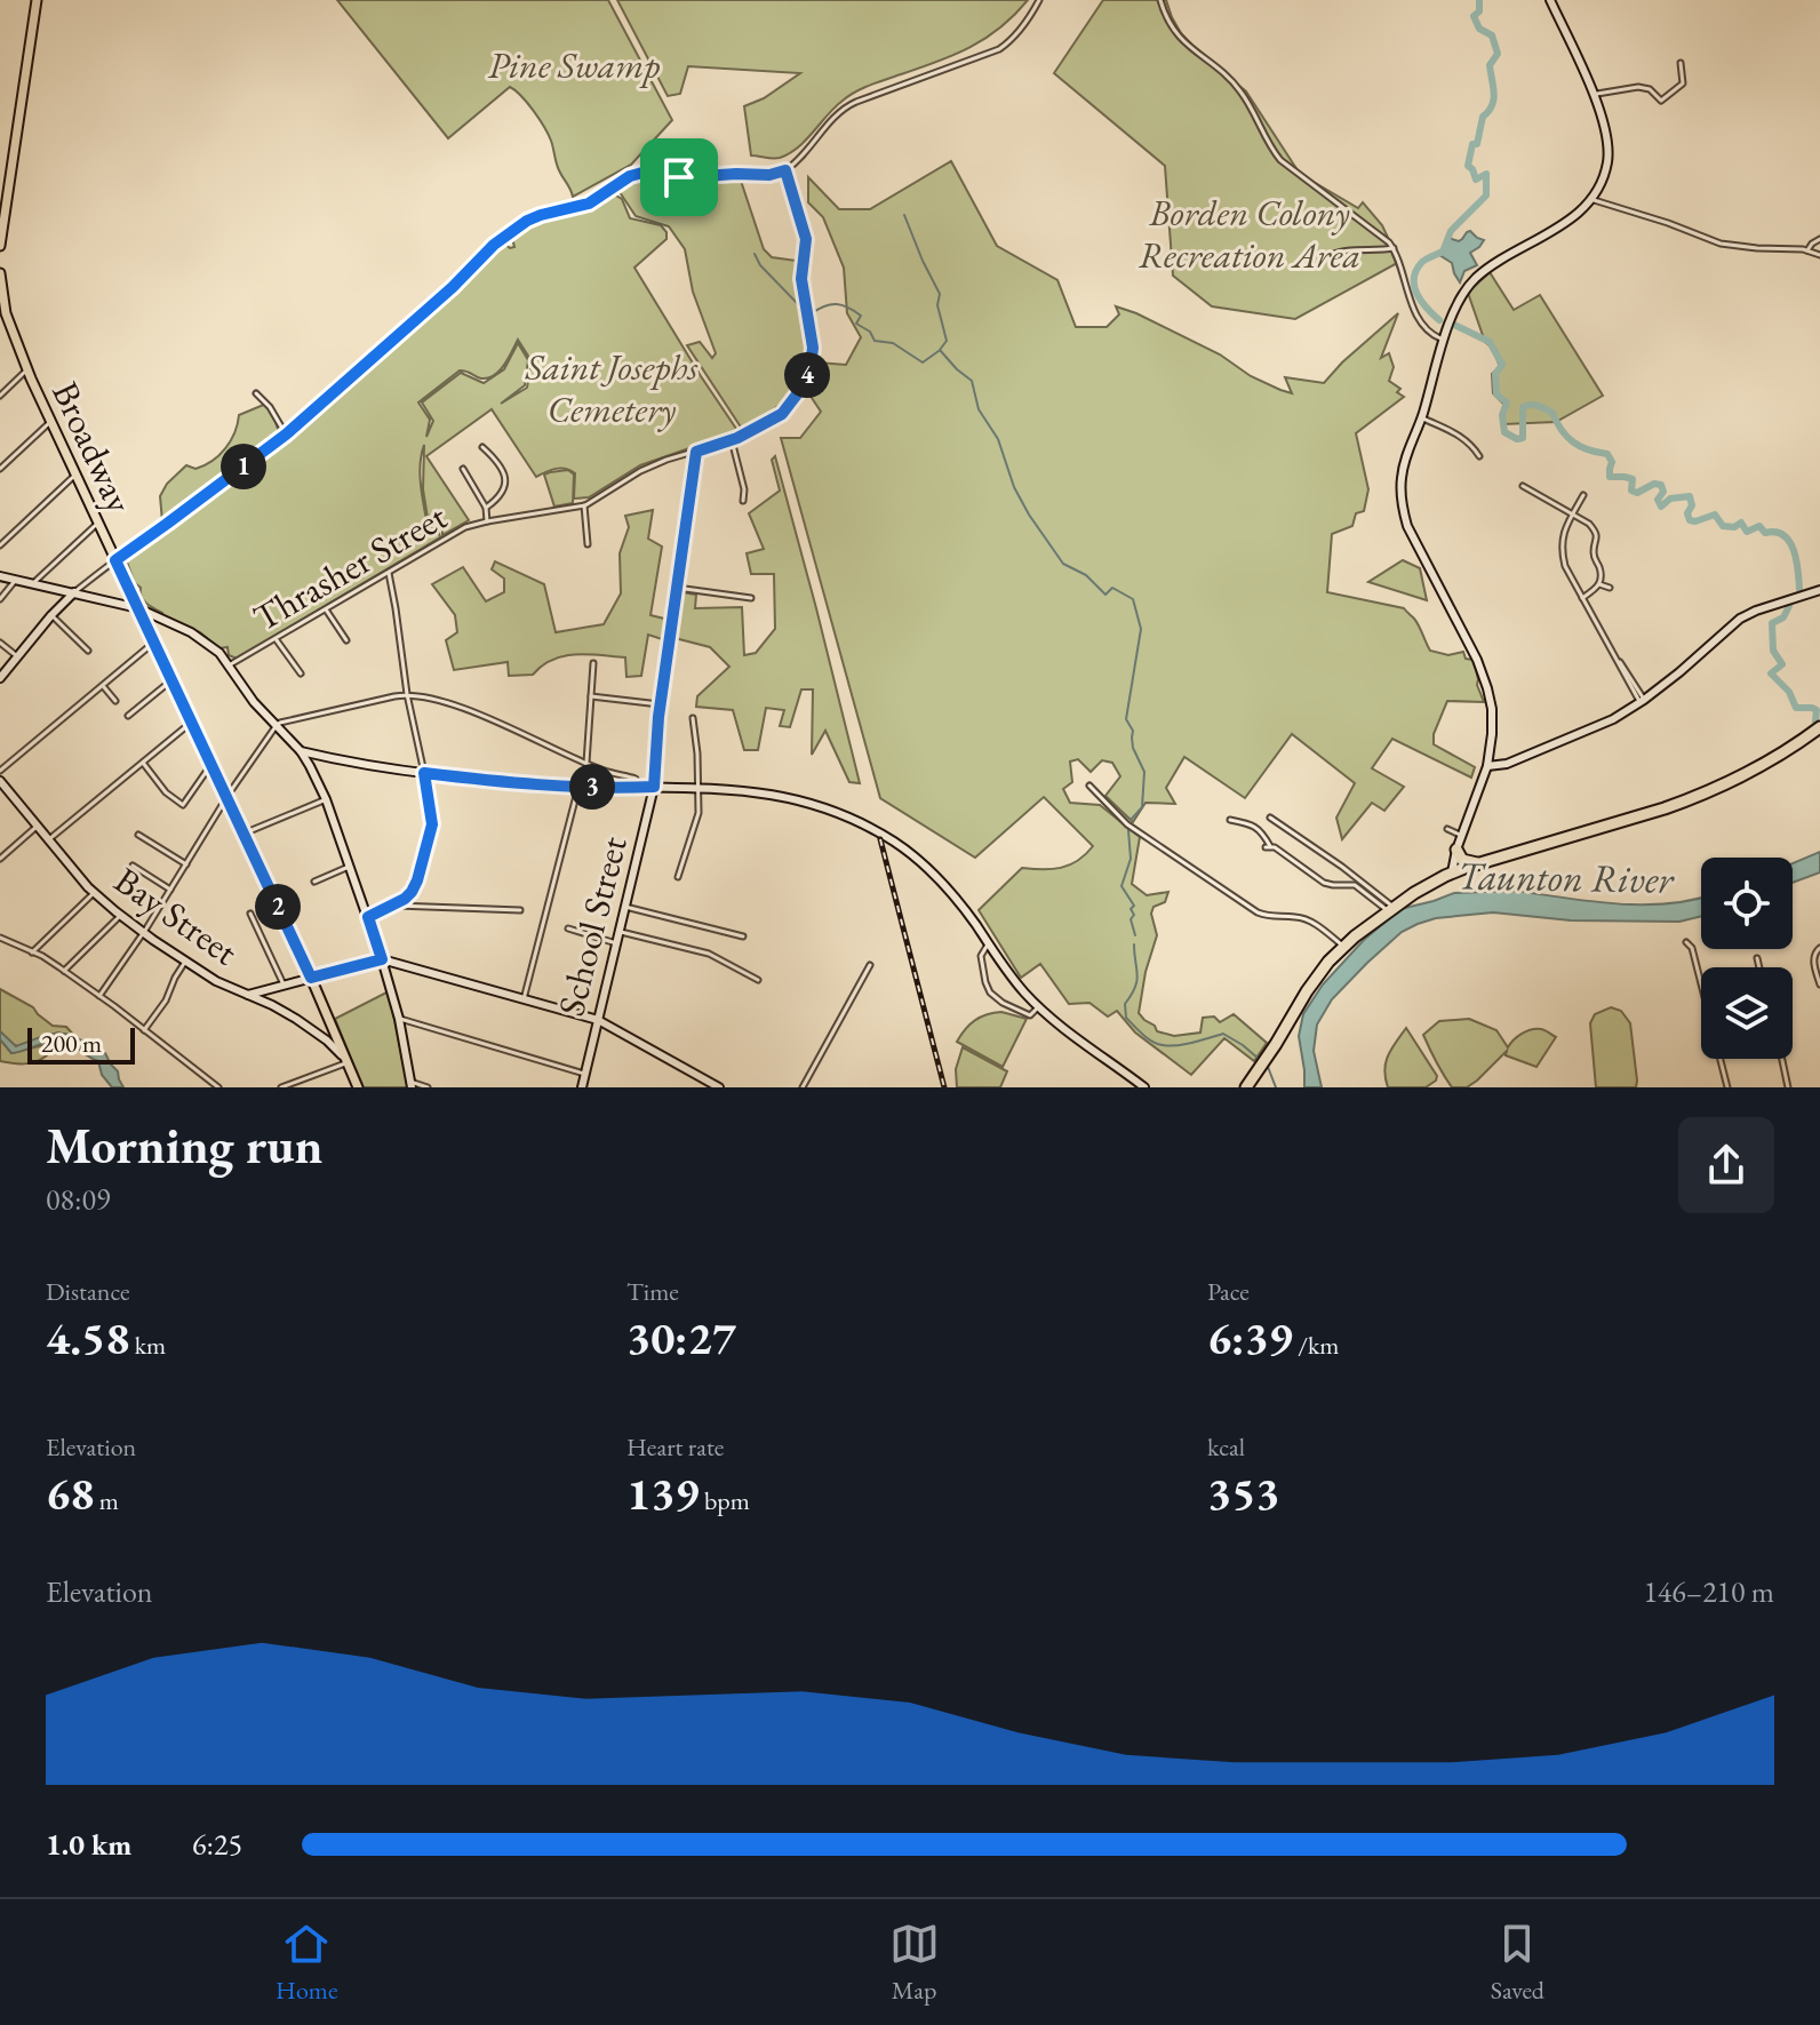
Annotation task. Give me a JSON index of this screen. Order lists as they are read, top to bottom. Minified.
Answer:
{"streets":{"main road":["Broadway"],"street":["Thrasher Street","Bay Street","School Street"]},"crossings":[["Broadway","Bay Street"],["Thrasher Street","School Street"]],"water":["Taunton River"],"parks":["Pine Swamp","Borden Colony Recreation Area","Saint Josephs Cemetery"],"scale_bar":"200 m","page":{"pins":["4","1","3","2"],"scale":"200 m","heading":["Morning run","08:09"],"stats":[["Distance","4.58 km"],["Time","30:27"],["Pace","6:39 /km"],["Elevation","68 m"],["Heart rate","139 bpm"],["kcal","353"]],"chart":["Elevation","146–210 m"],"list":[{"name":"1.0 km","note":"6:25"}],"tabs":["Home","Map","Saved"]}}
